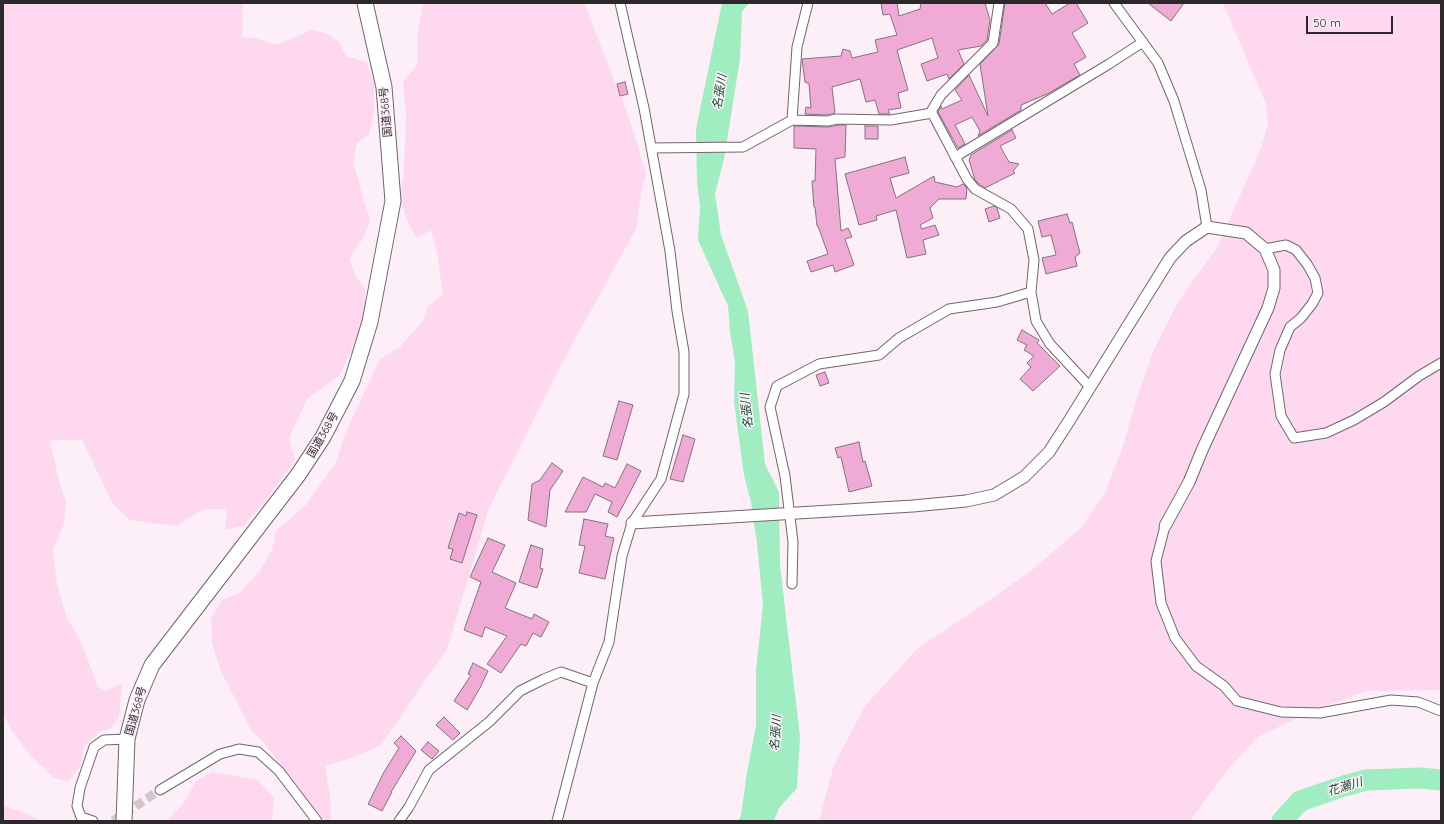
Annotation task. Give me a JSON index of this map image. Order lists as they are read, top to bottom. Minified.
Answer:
{"streets":{"highway":["国道368号"]},"water":["名張川","花瀬川"],"scale_bar":"50 m"}
